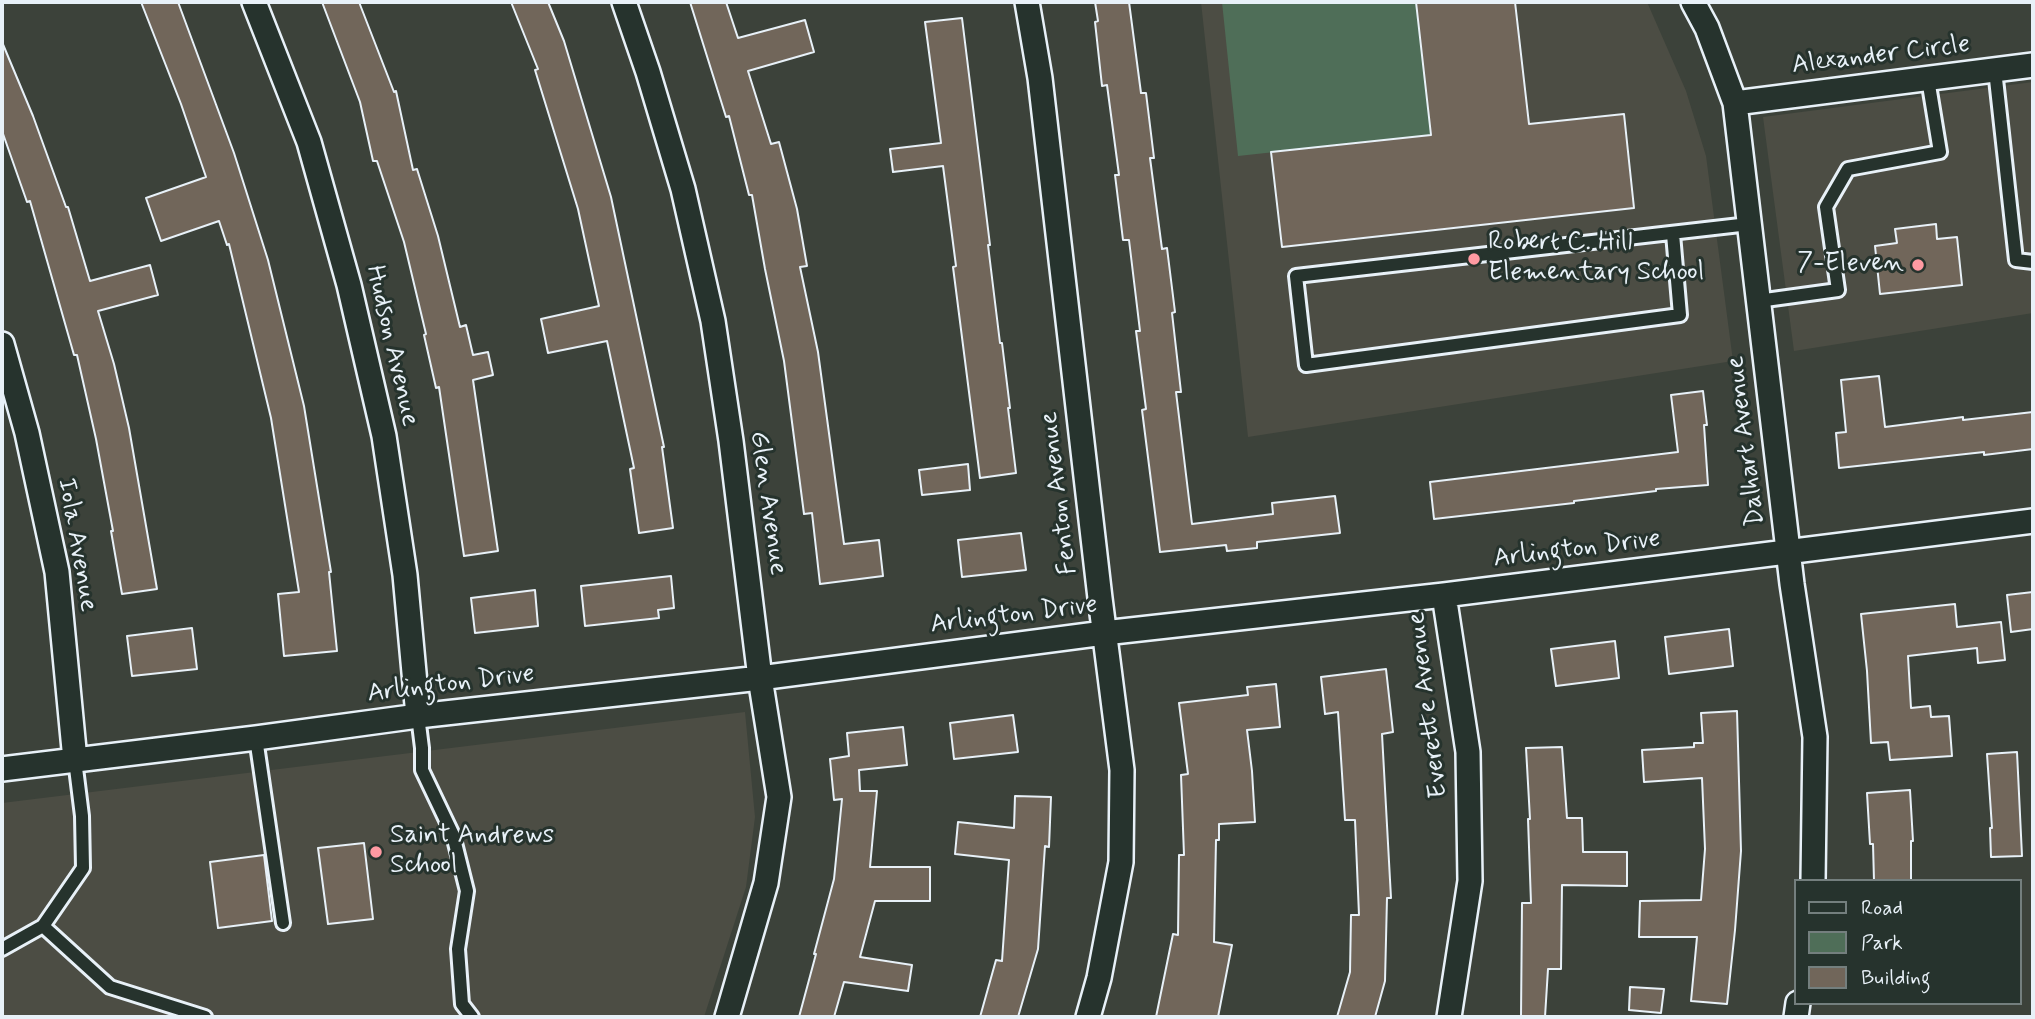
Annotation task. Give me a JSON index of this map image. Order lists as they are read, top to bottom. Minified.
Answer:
{"streets":{"street":["Alexander Circle","Hudson Avenue","Dalhart Avenue","Fenton Avenue","Glen Avenue","Iola Avenue","Arlington Drive","Everette Avenue"]},"crossings":[["Alexander Circle","Dalhart Avenue"],["Hudson Avenue","Arlington Drive"],["Dalhart Avenue","Arlington Drive"],["Fenton Avenue","Arlington Drive"],["Glen Avenue","Arlington Drive"],["Iola Avenue","Arlington Drive"],["Arlington Drive","Everette Avenue"]],"places":["Robert C. Hill Elementary School","7-Eleven","Saint Andrews School"],"legend":["Road","Park","Building"]}
